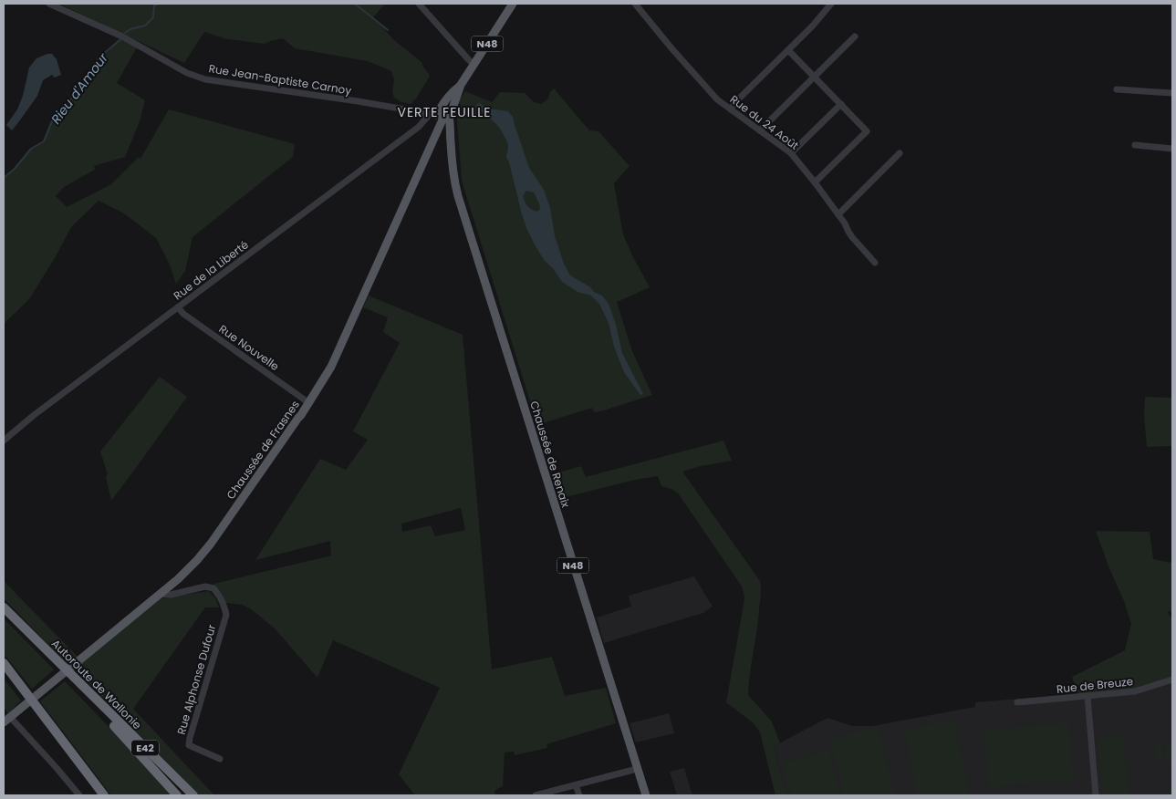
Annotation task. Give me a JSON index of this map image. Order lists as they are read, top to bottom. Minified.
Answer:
{"streets":{"highway":["Autoroute de Wallonie","E42"],"main road":["N48","Chaussée de Frasnes","Chaussée de Renaix"],"street":["Rue Jean-Baptiste Carnoy","Rue du 24 Août","Rue de la Liberté","Rue Nouvelle","Rue Alphonse Dufour","Rue de Breuze"]},"crossings":[["N48","Chaussée de Frasnes"],["N48","Chaussée de Renaix"],["Rue Jean-Baptiste Carnoy","Rue de la Liberté"],["Rue de la Liberté","Rue Nouvelle"],["Rue Nouvelle","Chaussée de Frasnes"],["Chaussée de Frasnes","Chaussée de Renaix"],["Chaussée de Frasnes","Rue Alphonse Dufour"]],"districts":["VERTE FEUILLE"],"water":["Rieu d'Amour"]}
